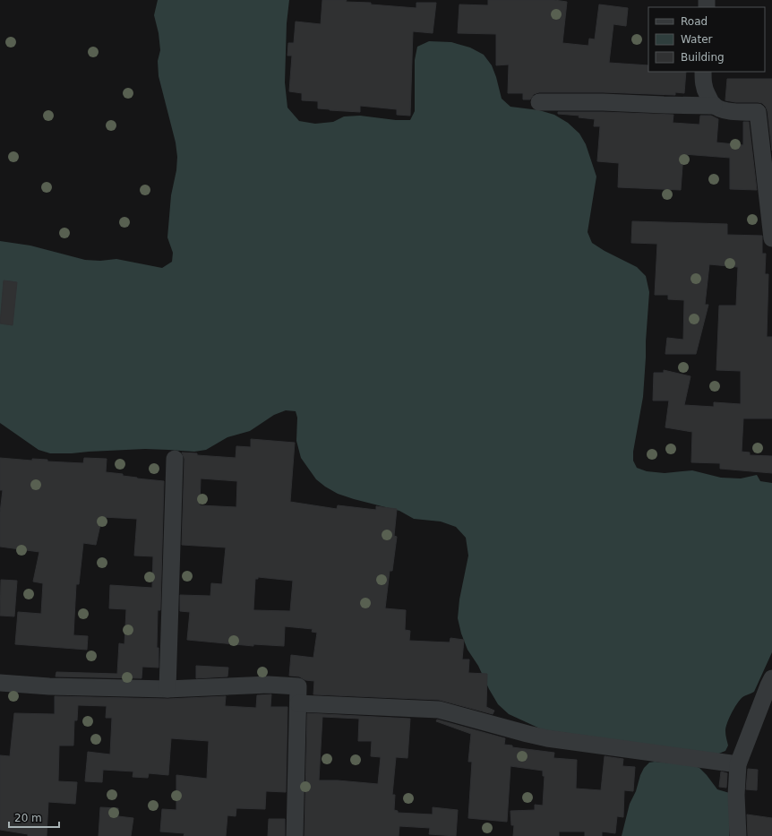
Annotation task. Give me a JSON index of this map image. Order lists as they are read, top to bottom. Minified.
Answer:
{"legend":["Road","Water","Building"],"scale_bar":"20 m"}
